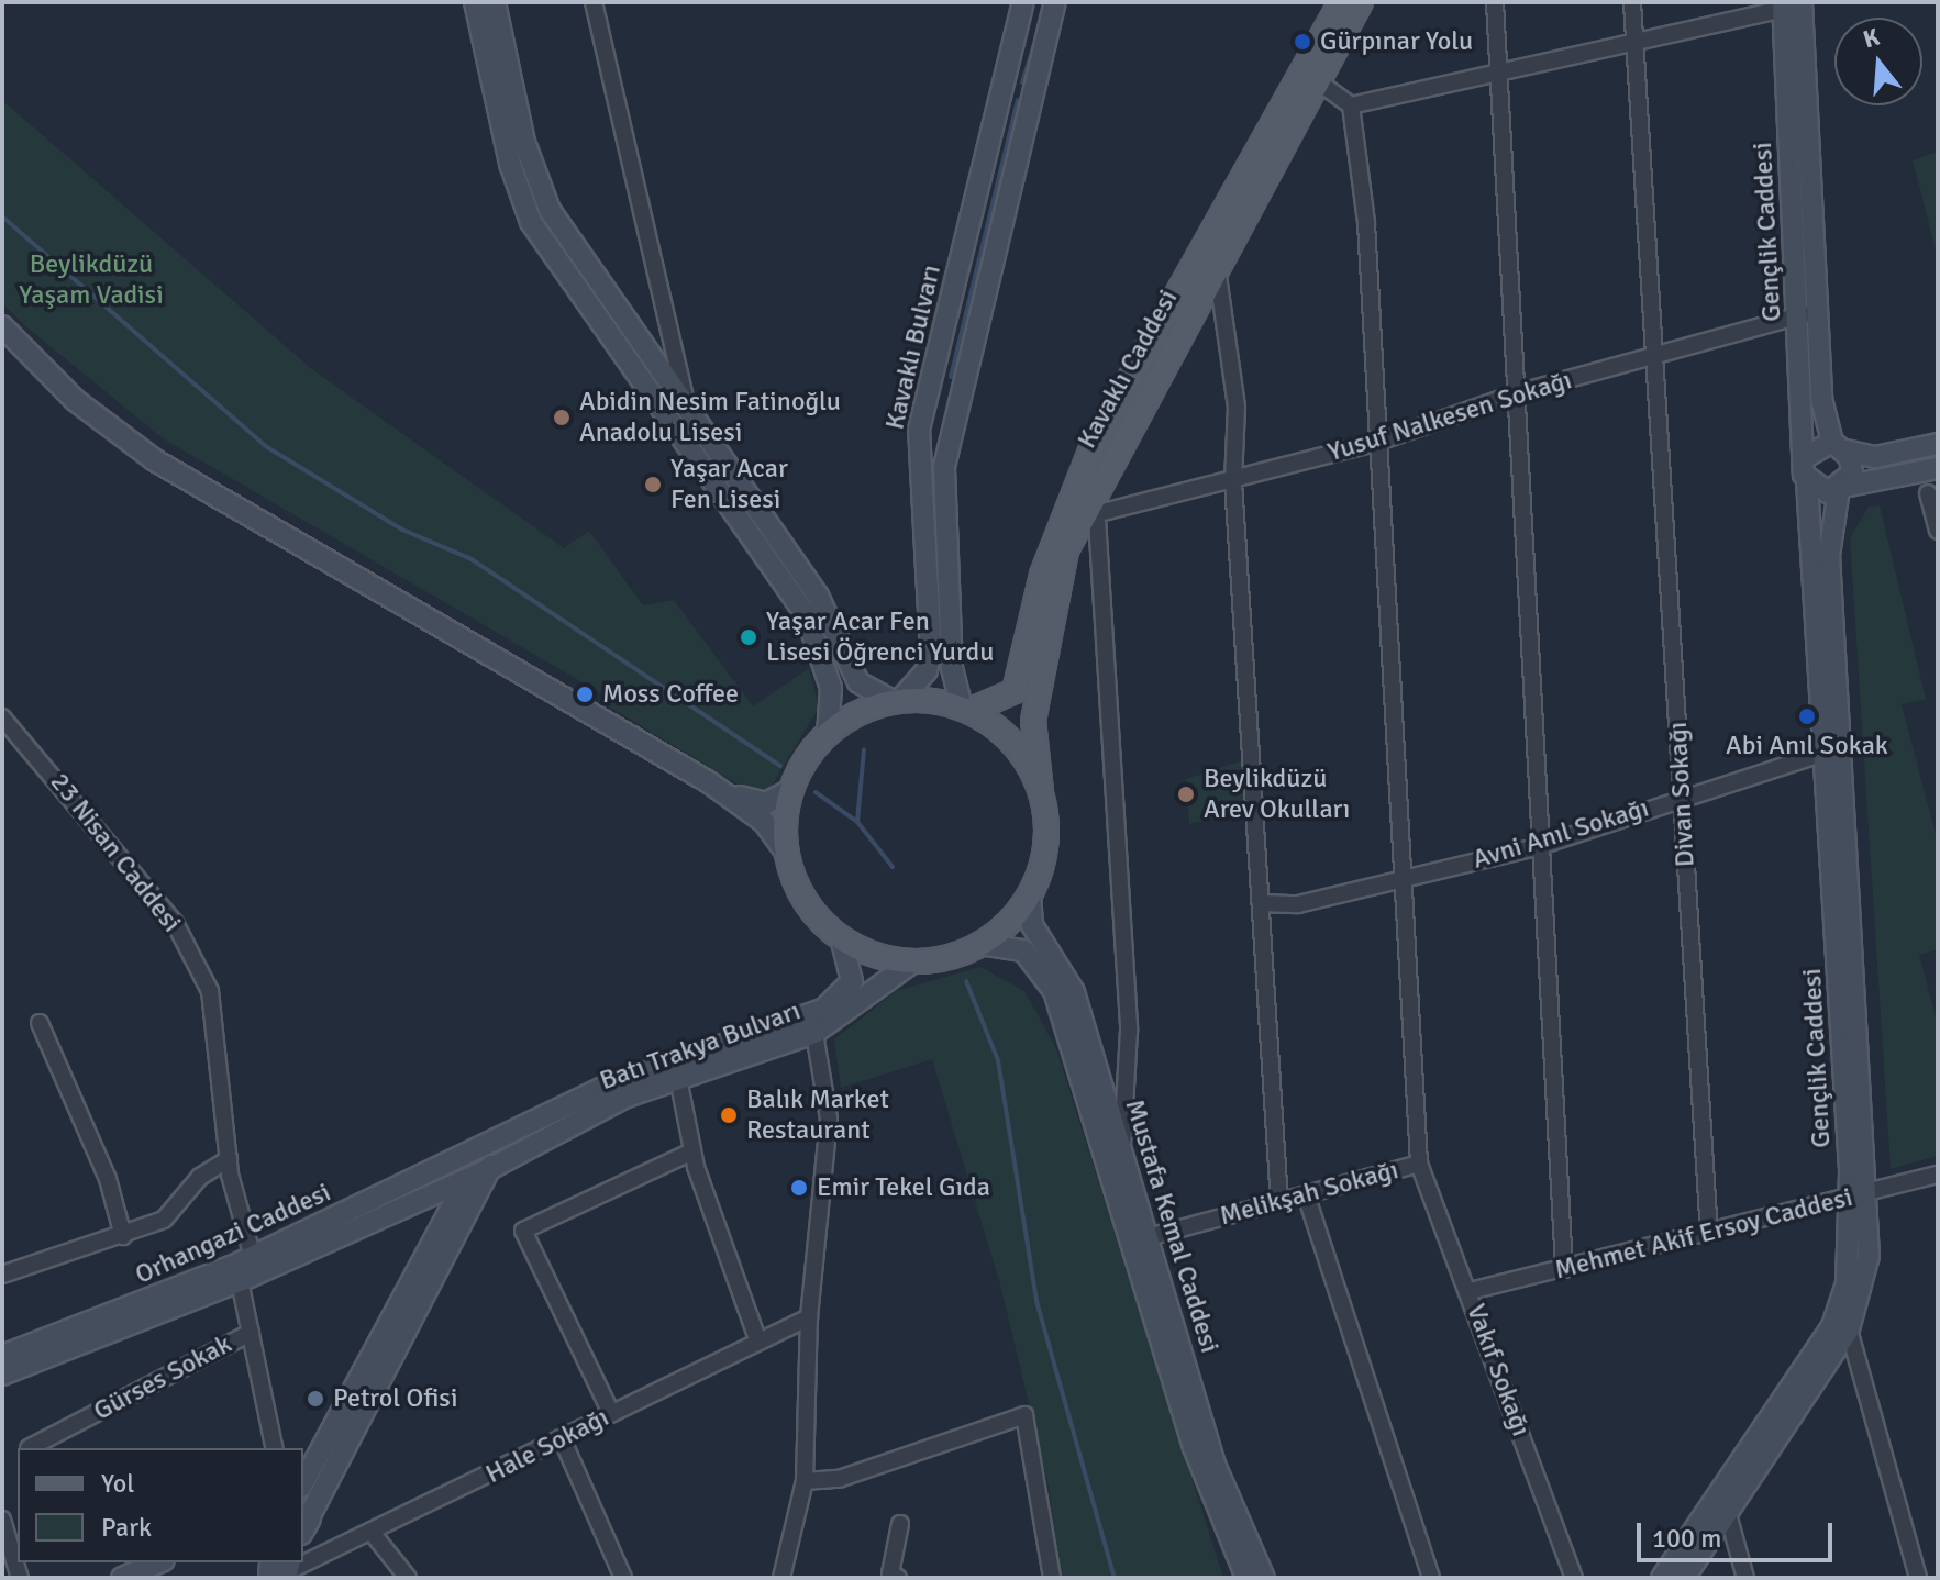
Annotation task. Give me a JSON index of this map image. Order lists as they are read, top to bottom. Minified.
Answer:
{"streets":{"main road":["Gençlik Caddesi","Kavaklı Bulvarı","Kavaklı Caddesi","Batı Trakya Bulvarı","Mustafa Kemal Caddesi","Orhangazi Caddesi"],"street":["Yusuf Nalkesen Sokağı","Divan Sokağı","Avni Anıl Sokağı","23 Nisan Caddesi","Melikşah Sokağı","Mehmet Akif Ersoy Caddesi","Vakıf Sokağı","Gürses Sokak","Hale Sokağı"]},"crossings":[["Gençlik Caddesi","Yusuf Nalkesen Sokağı"],["Gençlik Caddesi","Avni Anıl Sokağı"],["Gençlik Caddesi","Mehmet Akif Ersoy Caddesi"],["Kavaklı Bulvarı","Kavaklı Caddesi"],["Kavaklı Bulvarı","Batı Trakya Bulvarı"],["Kavaklı Bulvarı","Mustafa Kemal Caddesi"],["Kavaklı Caddesi","Yusuf Nalkesen Sokağı"],["Kavaklı Caddesi","Batı Trakya Bulvarı"],["Kavaklı Caddesi","Mustafa Kemal Caddesi"],["Yusuf Nalkesen Sokağı","Divan Sokağı"],["Yusuf Nalkesen Sokağı","Vakıf Sokağı"],["Divan Sokağı","Avni Anıl Sokağı"],["Divan Sokağı","Mehmet Akif Ersoy Caddesi"],["Avni Anıl Sokağı","Vakıf Sokağı"],["23 Nisan Caddesi","Orhangazi Caddesi"],["Batı Trakya Bulvarı","Mustafa Kemal Caddesi"],["Batı Trakya Bulvarı","Orhangazi Caddesi"],["Melikşah Sokağı","Mustafa Kemal Caddesi"],["Melikşah Sokağı","Vakıf Sokağı"],["Mehmet Akif Ersoy Caddesi","Vakıf Sokağı"]],"parks":["Beylikdüzü Yaşam Vadisi"],"places":["Gürpınar Yolu","Abidin Nesim Fatinoğlu Anadolu Lisesi","Yaşar Acar Fen Lisesi","Yaşar Acar Fen Lisesi Öğrenci Yurdu","Moss Coffee","Abi Anıl Sokak","Beylikdüzü Arev Okulları","Balık Market Restaurant","Emir Tekel Gıda","Petrol Ofisi"],"legend":["Yol","Park"],"scale_bar":"100 m","north":"top"}
